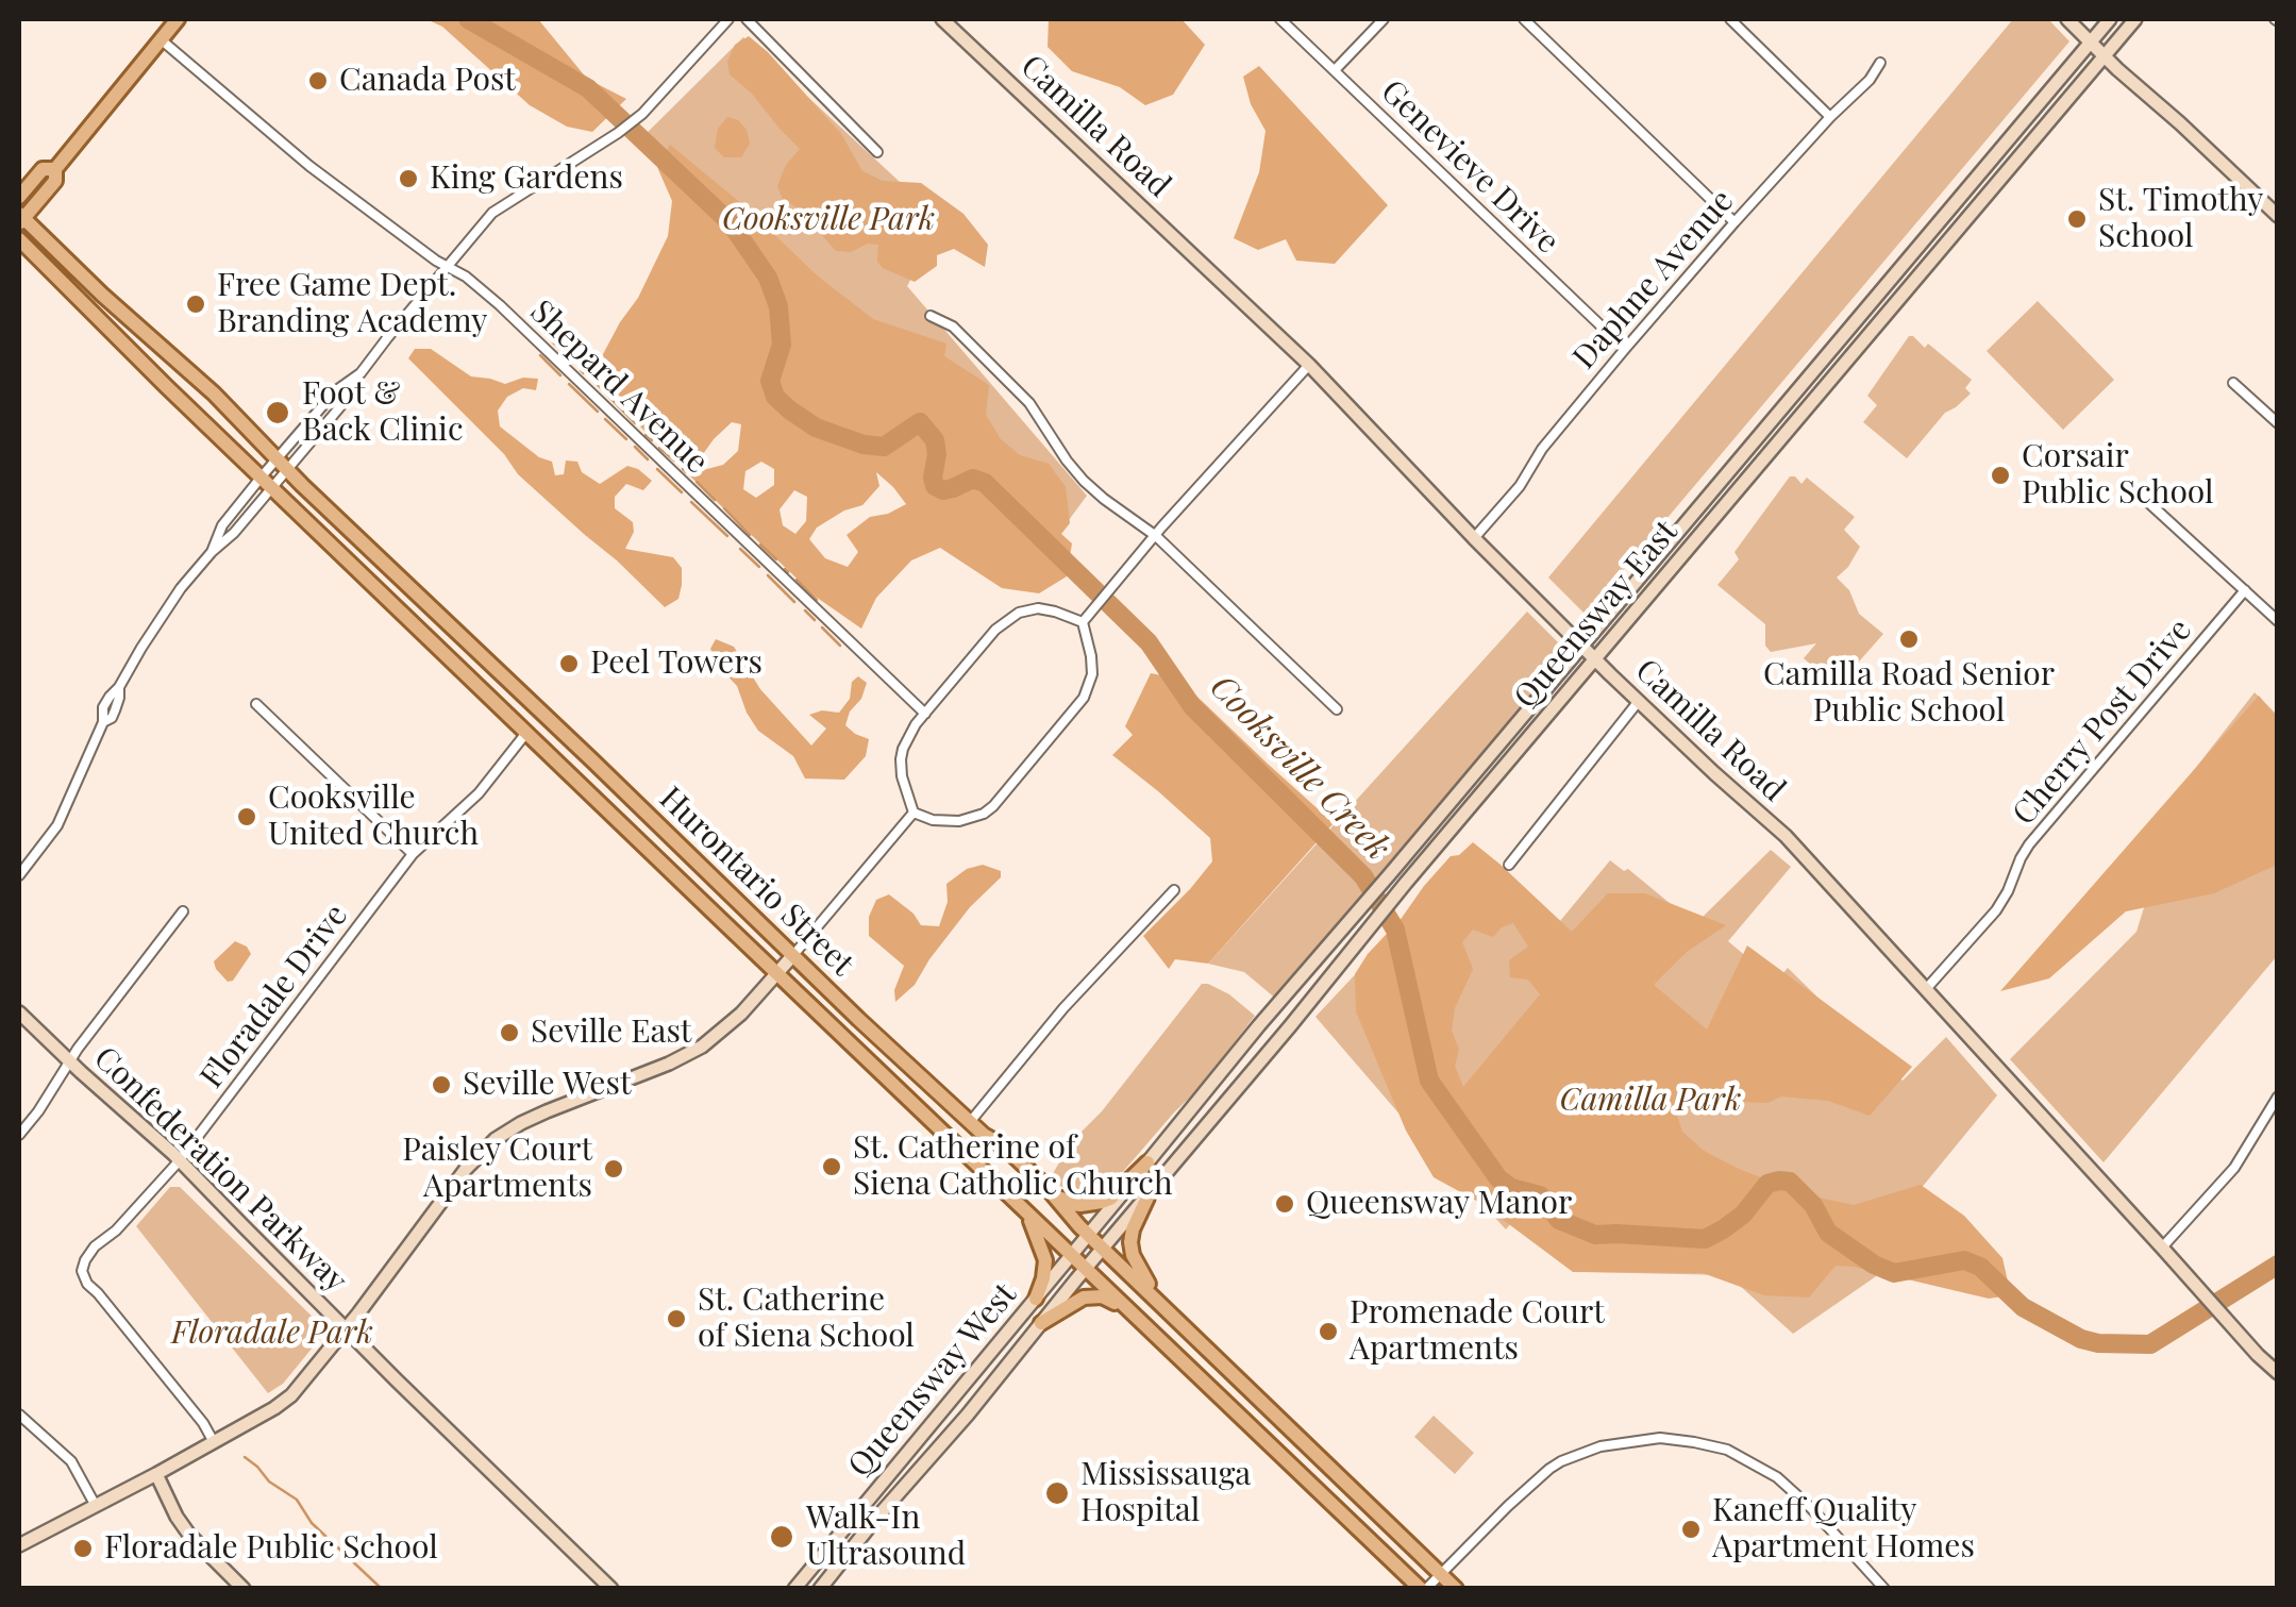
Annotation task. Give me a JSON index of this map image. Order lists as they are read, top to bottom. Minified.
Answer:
{"streets":{"main road":["Hurontario Street"],"street":["Camilla Road","Genevieve Drive","Daphne Avenue","Shepard Avenue","Queensway East","Cherry Post Drive","Floradale Drive","Confederation Parkway","Queensway West"]},"crossings":[["Camilla Road","Daphne Avenue"],["Camilla Road","Queensway East"],["Camilla Road","Cherry Post Drive"],["Genevieve Drive","Daphne Avenue"],["Queensway East","Hurontario Street"],["Queensway East","Queensway West"],["Hurontario Street","Floradale Drive"],["Hurontario Street","Queensway West"],["Floradale Drive","Confederation Parkway"]],"water":["Cooksville Creek"],"parks":["Cooksville Park","Camilla Park","Floradale Park"],"places":["Canada Post","King Gardens","St. Timothy School","Free Game Dept. Branding Academy","Foot & Back Clinic","Corsair Public School","Camilla Road Senior Public School","Peel Towers","Cooksville United Church","Seville East","Seville West","St. Catherine of Siena Catholic Church","Paisley Court Apartments","Queensway Manor","St. Catherine of Siena School","Promenade Court Apartments","Mississauga Hospital","Kaneff Quality Apartment Homes","Walk-In Ultrasound","Floradale Public School"]}
